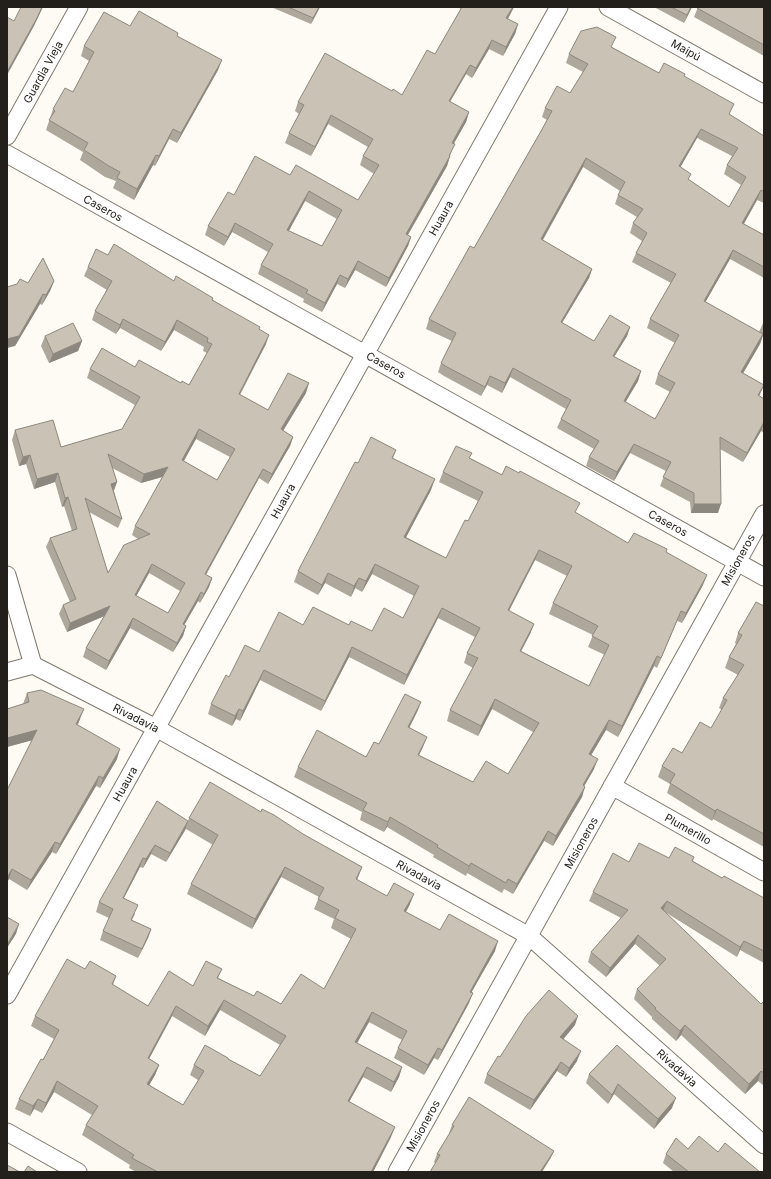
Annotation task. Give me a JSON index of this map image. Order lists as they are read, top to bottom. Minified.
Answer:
{"streets":{"street":["Maipú","Guardia Vieja","Caseros","Huaura","Misioneros","Rivadavia","Plumerillo"]},"crossings":[["Caseros","Huaura"],["Caseros","Misioneros"],["Huaura","Rivadavia"],["Misioneros","Rivadavia"],["Misioneros","Plumerillo"]]}
